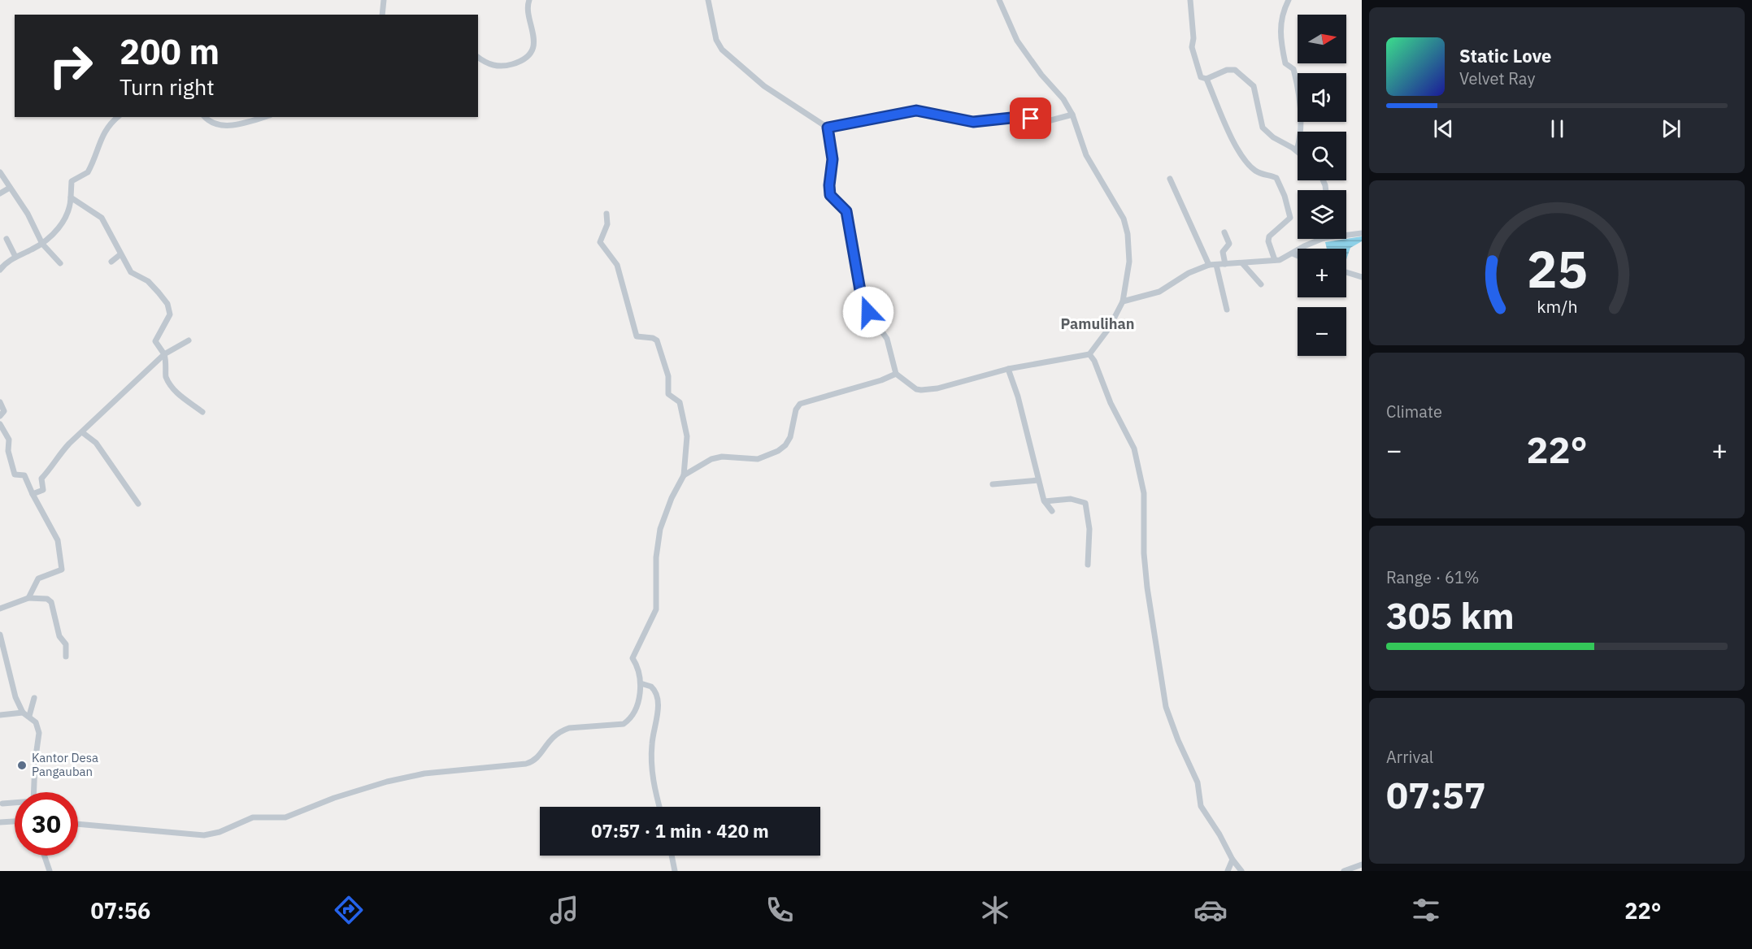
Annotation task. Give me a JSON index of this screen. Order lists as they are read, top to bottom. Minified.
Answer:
{"districts":["Pamulihan"],"places":["Kantor Desa Pangauban"],"north":"right","page":{"map_buttons":["+","−"],"turn":["200 m","Turn right"],"song":["Static Love","Velvet Ray"],"tile":["Climate",["Range · 61%","305 km"],["Arrival","07:57"]],"heat":["−","22°","+"],"limit":"30","trip":"07:57 · 1 min · 420 m","tabs":["07:56","22°"],"gauge":["25","km/h"]}}
